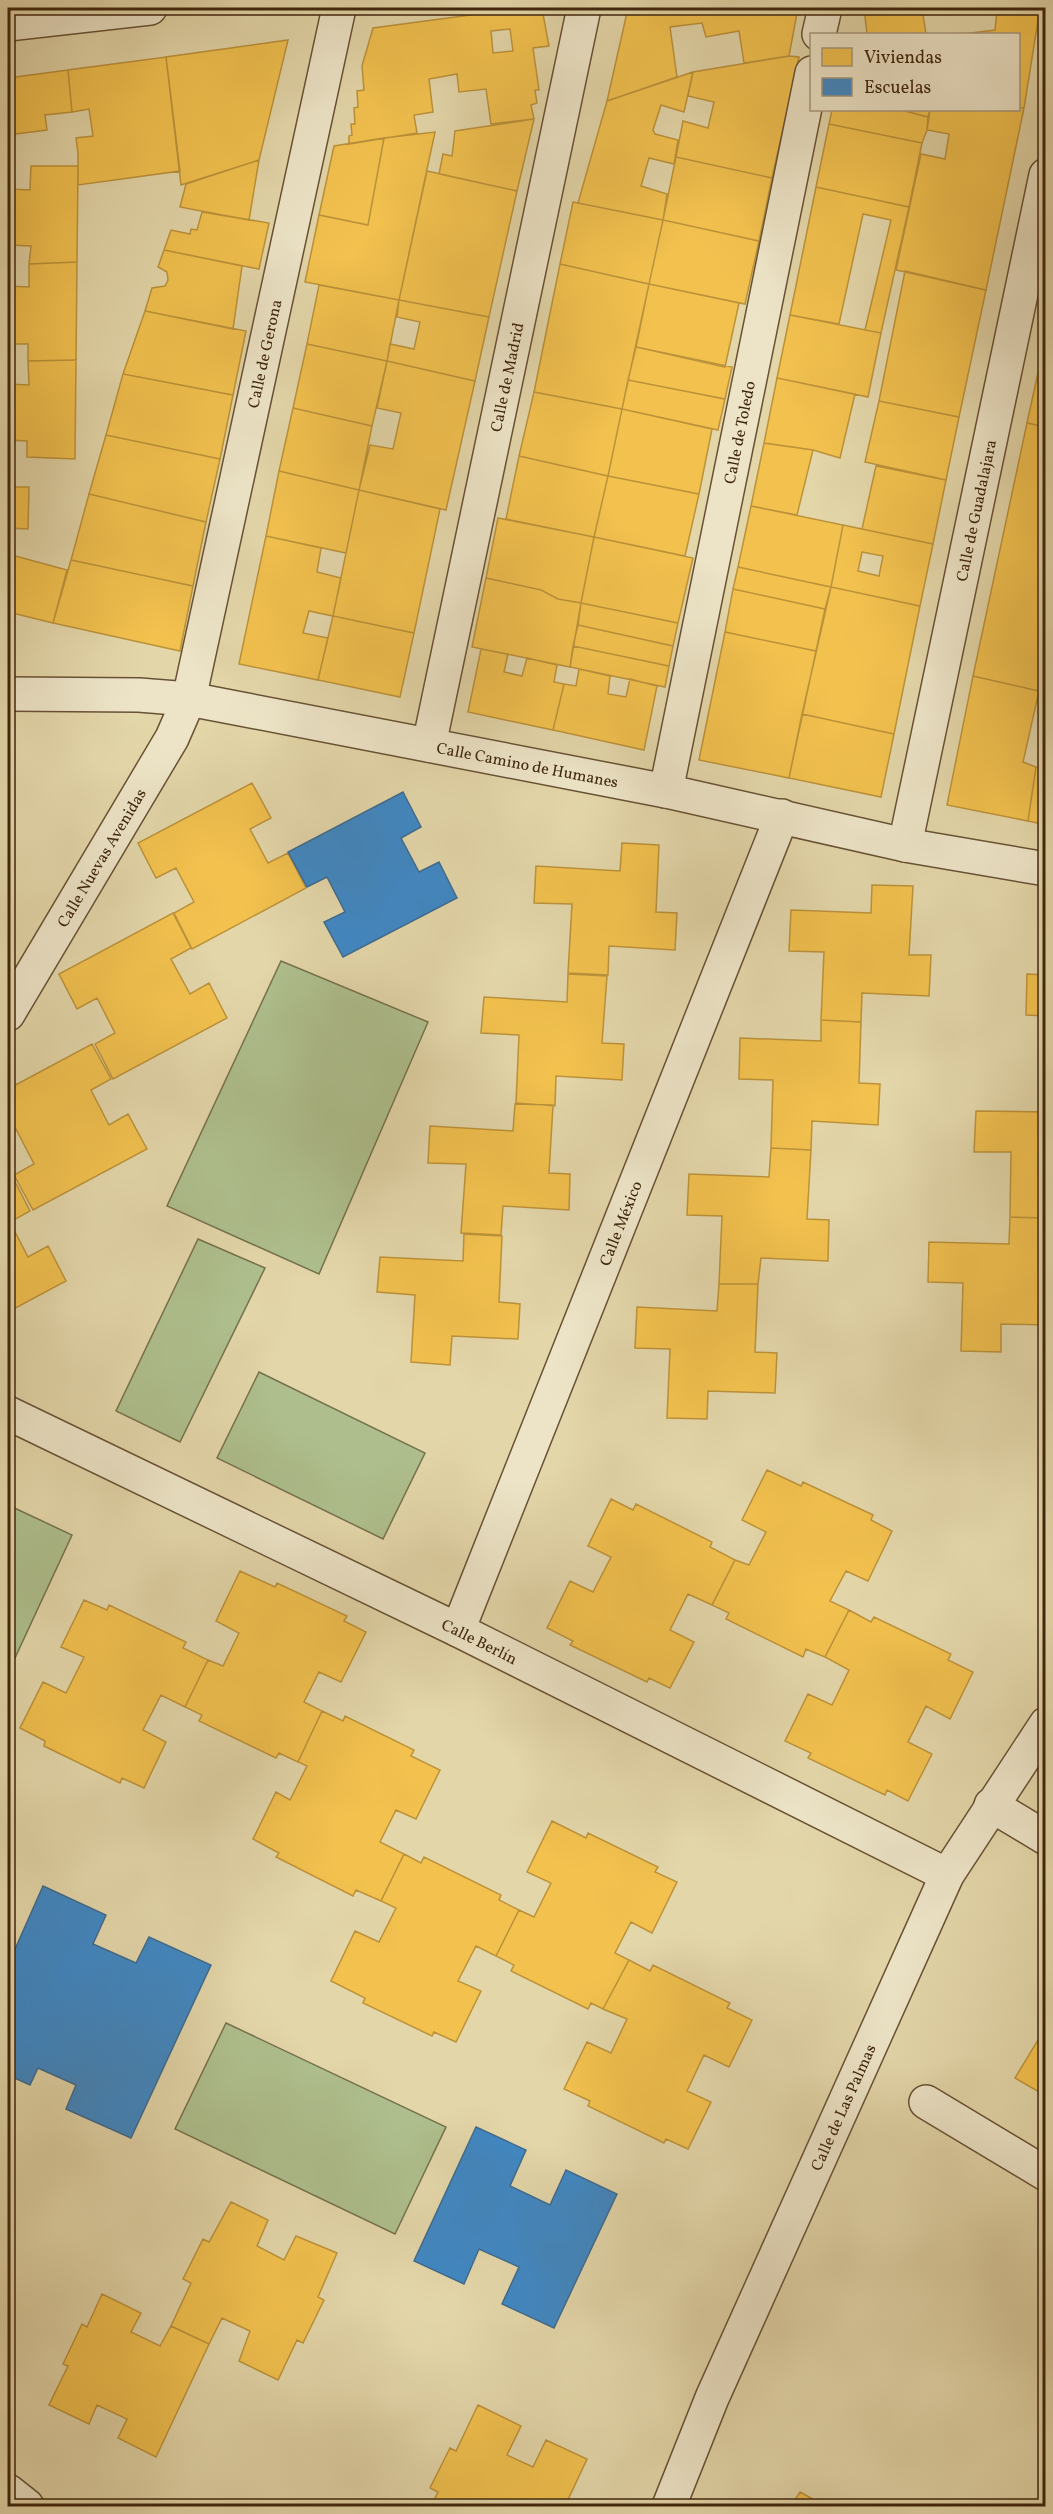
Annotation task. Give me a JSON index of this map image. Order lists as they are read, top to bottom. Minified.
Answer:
{"streets":{"street":["Calle de Gerona","Calle de Madrid","Calle de Toledo","Calle de Guadalajara","Calle Camino de Humanes","Calle Nuevas Avenidas","Calle México","Calle Berlín","Calle de Las Palmas"]},"crossings":[["Calle de Gerona","Calle Camino de Humanes"],["Calle de Gerona","Calle Nuevas Avenidas"],["Calle de Madrid","Calle Camino de Humanes"],["Calle de Toledo","Calle Camino de Humanes"],["Calle de Guadalajara","Calle Camino de Humanes"],["Calle Camino de Humanes","Calle Nuevas Avenidas"],["Calle Camino de Humanes","Calle México"],["Calle México","Calle Berlín"],["Calle Berlín","Calle de Las Palmas"]],"legend":["Viviendas","Escuelas"]}
